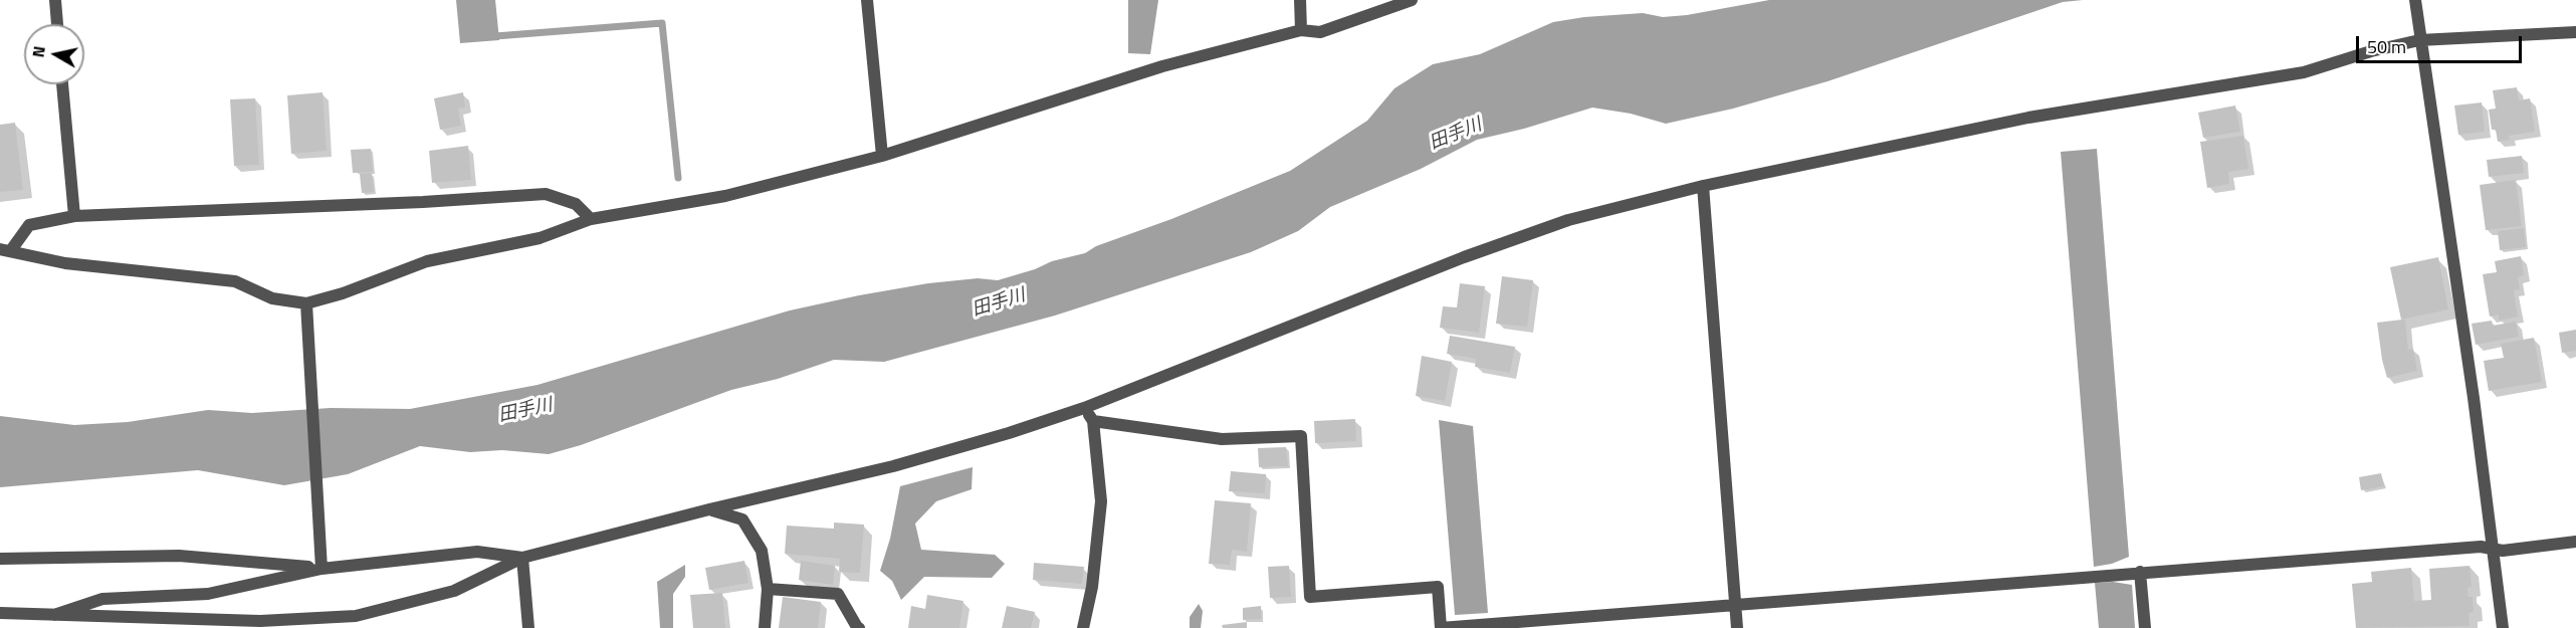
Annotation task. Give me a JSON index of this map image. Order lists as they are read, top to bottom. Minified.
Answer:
{"water":["田手川"],"scale_bar":"50 m","north":"left"}
